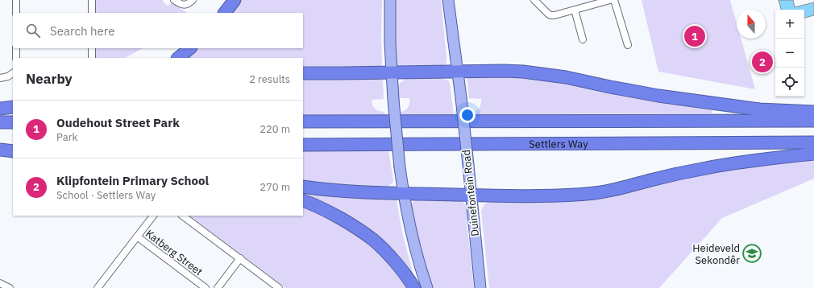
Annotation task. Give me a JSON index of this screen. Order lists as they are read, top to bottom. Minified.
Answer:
{"streets":{"highway":["Settlers Way"],"main road":["Duinefontein Road"],"street":["Katberg Street"]},"places":{"school or university":["Heideveld Sekondêr"]},"north":"top","page":{"map_buttons":["+","−"],"search":"Search here","pins":["1","2"],"heading":["Nearby","2 results"],"list":[{"mark":"1","name":"Oudehout Street Park","note":"Park","value":"220 m"},{"mark":"2","name":"Klipfontein Primary School","note":"School · Settlers Way","value":"270 m"}]}}
